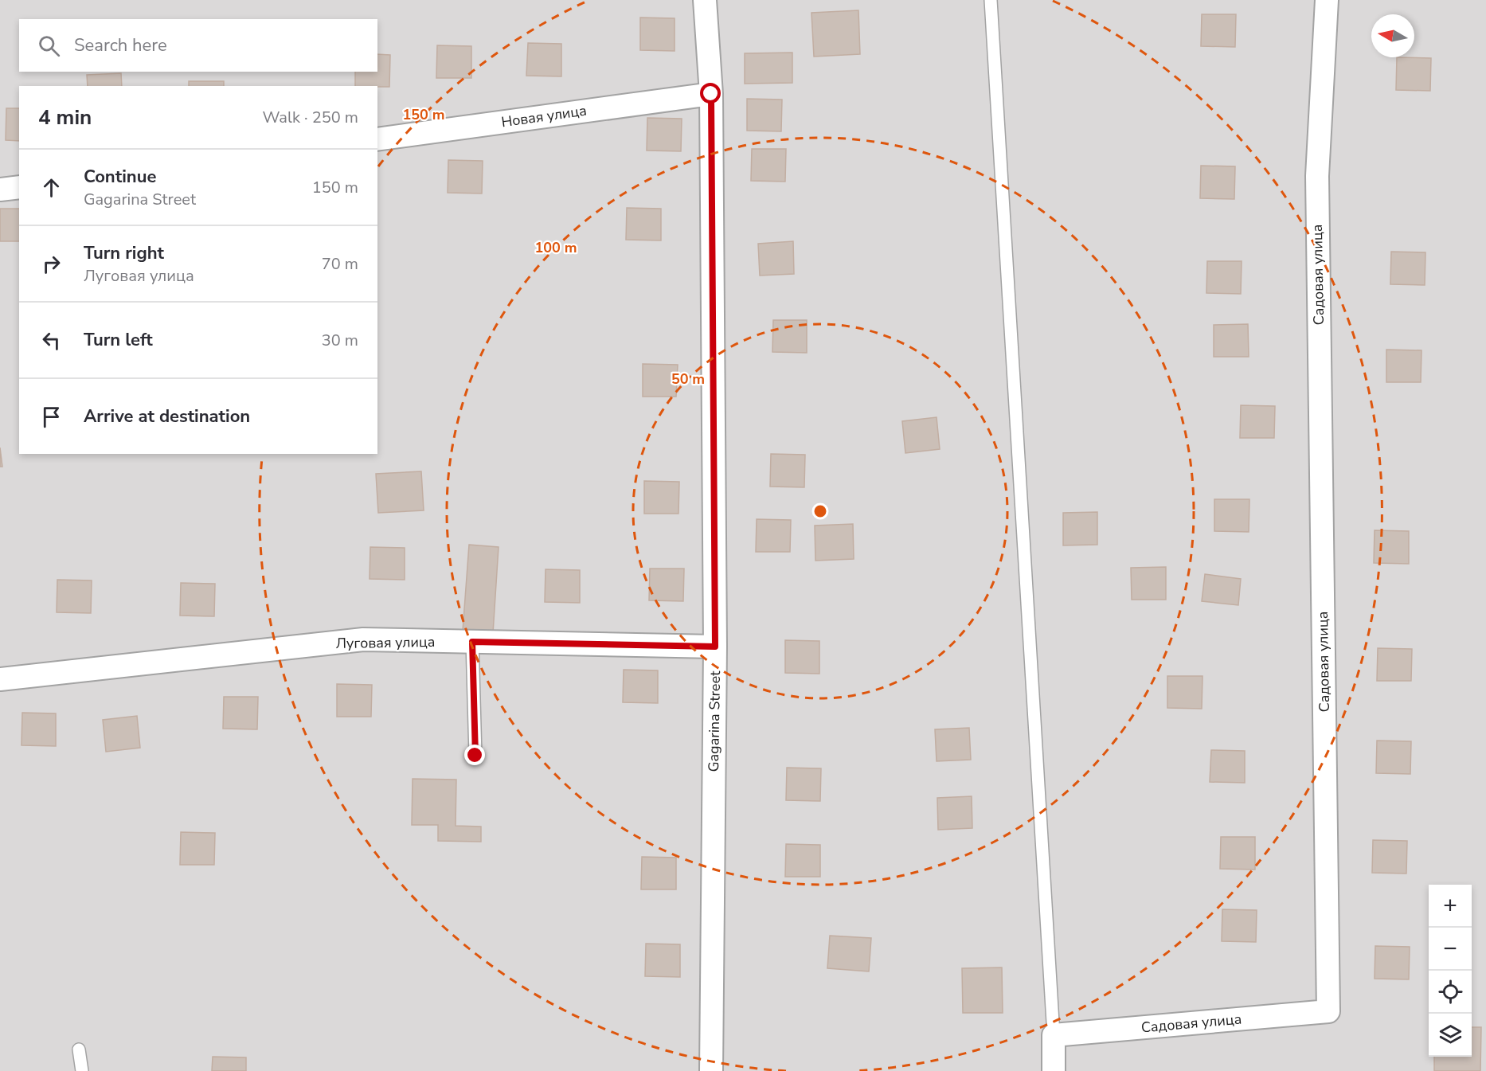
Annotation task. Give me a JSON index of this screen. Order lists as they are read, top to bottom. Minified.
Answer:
{"streets":{"street":["Новая улица","Садовая улица","Луговая улица","Gagarina Street"]},"crossings":[["Новая улица","Gagarina Street"],["Луговая улица","Gagarina Street"]],"north":"left","page":{"search":"Search here","heading":["4 min","Walk · 250 m"],"list":[["Continue","Gagarina Street","150 m"],["Turn right","Луговая улица","70 m"],["Turn left","30 m"],"Arrive at destination"],"map_buttons":["+","−"]},"rings":["150 m","100 m","50 m"]}
